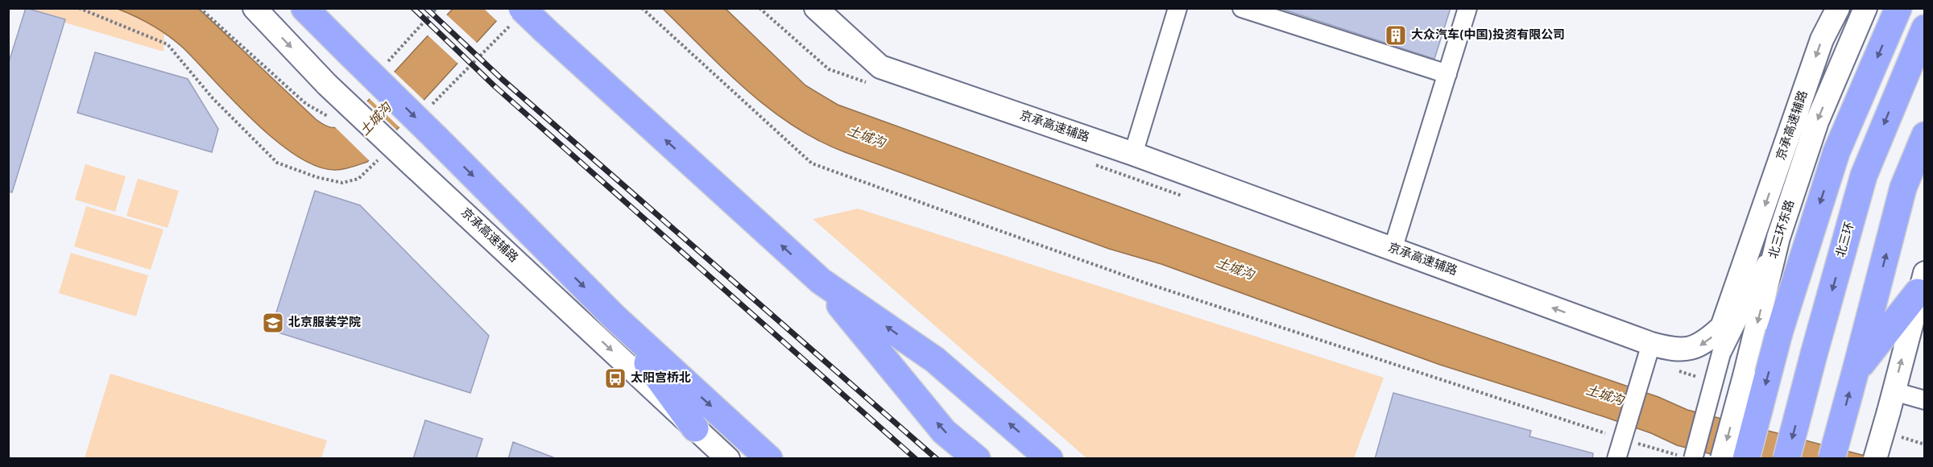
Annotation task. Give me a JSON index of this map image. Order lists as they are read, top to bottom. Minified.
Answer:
{"streets":{"highway":["北三环"],"street":["京承高速辅路","北三环东路"]},"water":["土城沟"],"places":{"building":["大众汽车(中国)投资有限公司"],"school or university":["北京服装学院"],"bus stop":["太阳宫桥北"]}}
